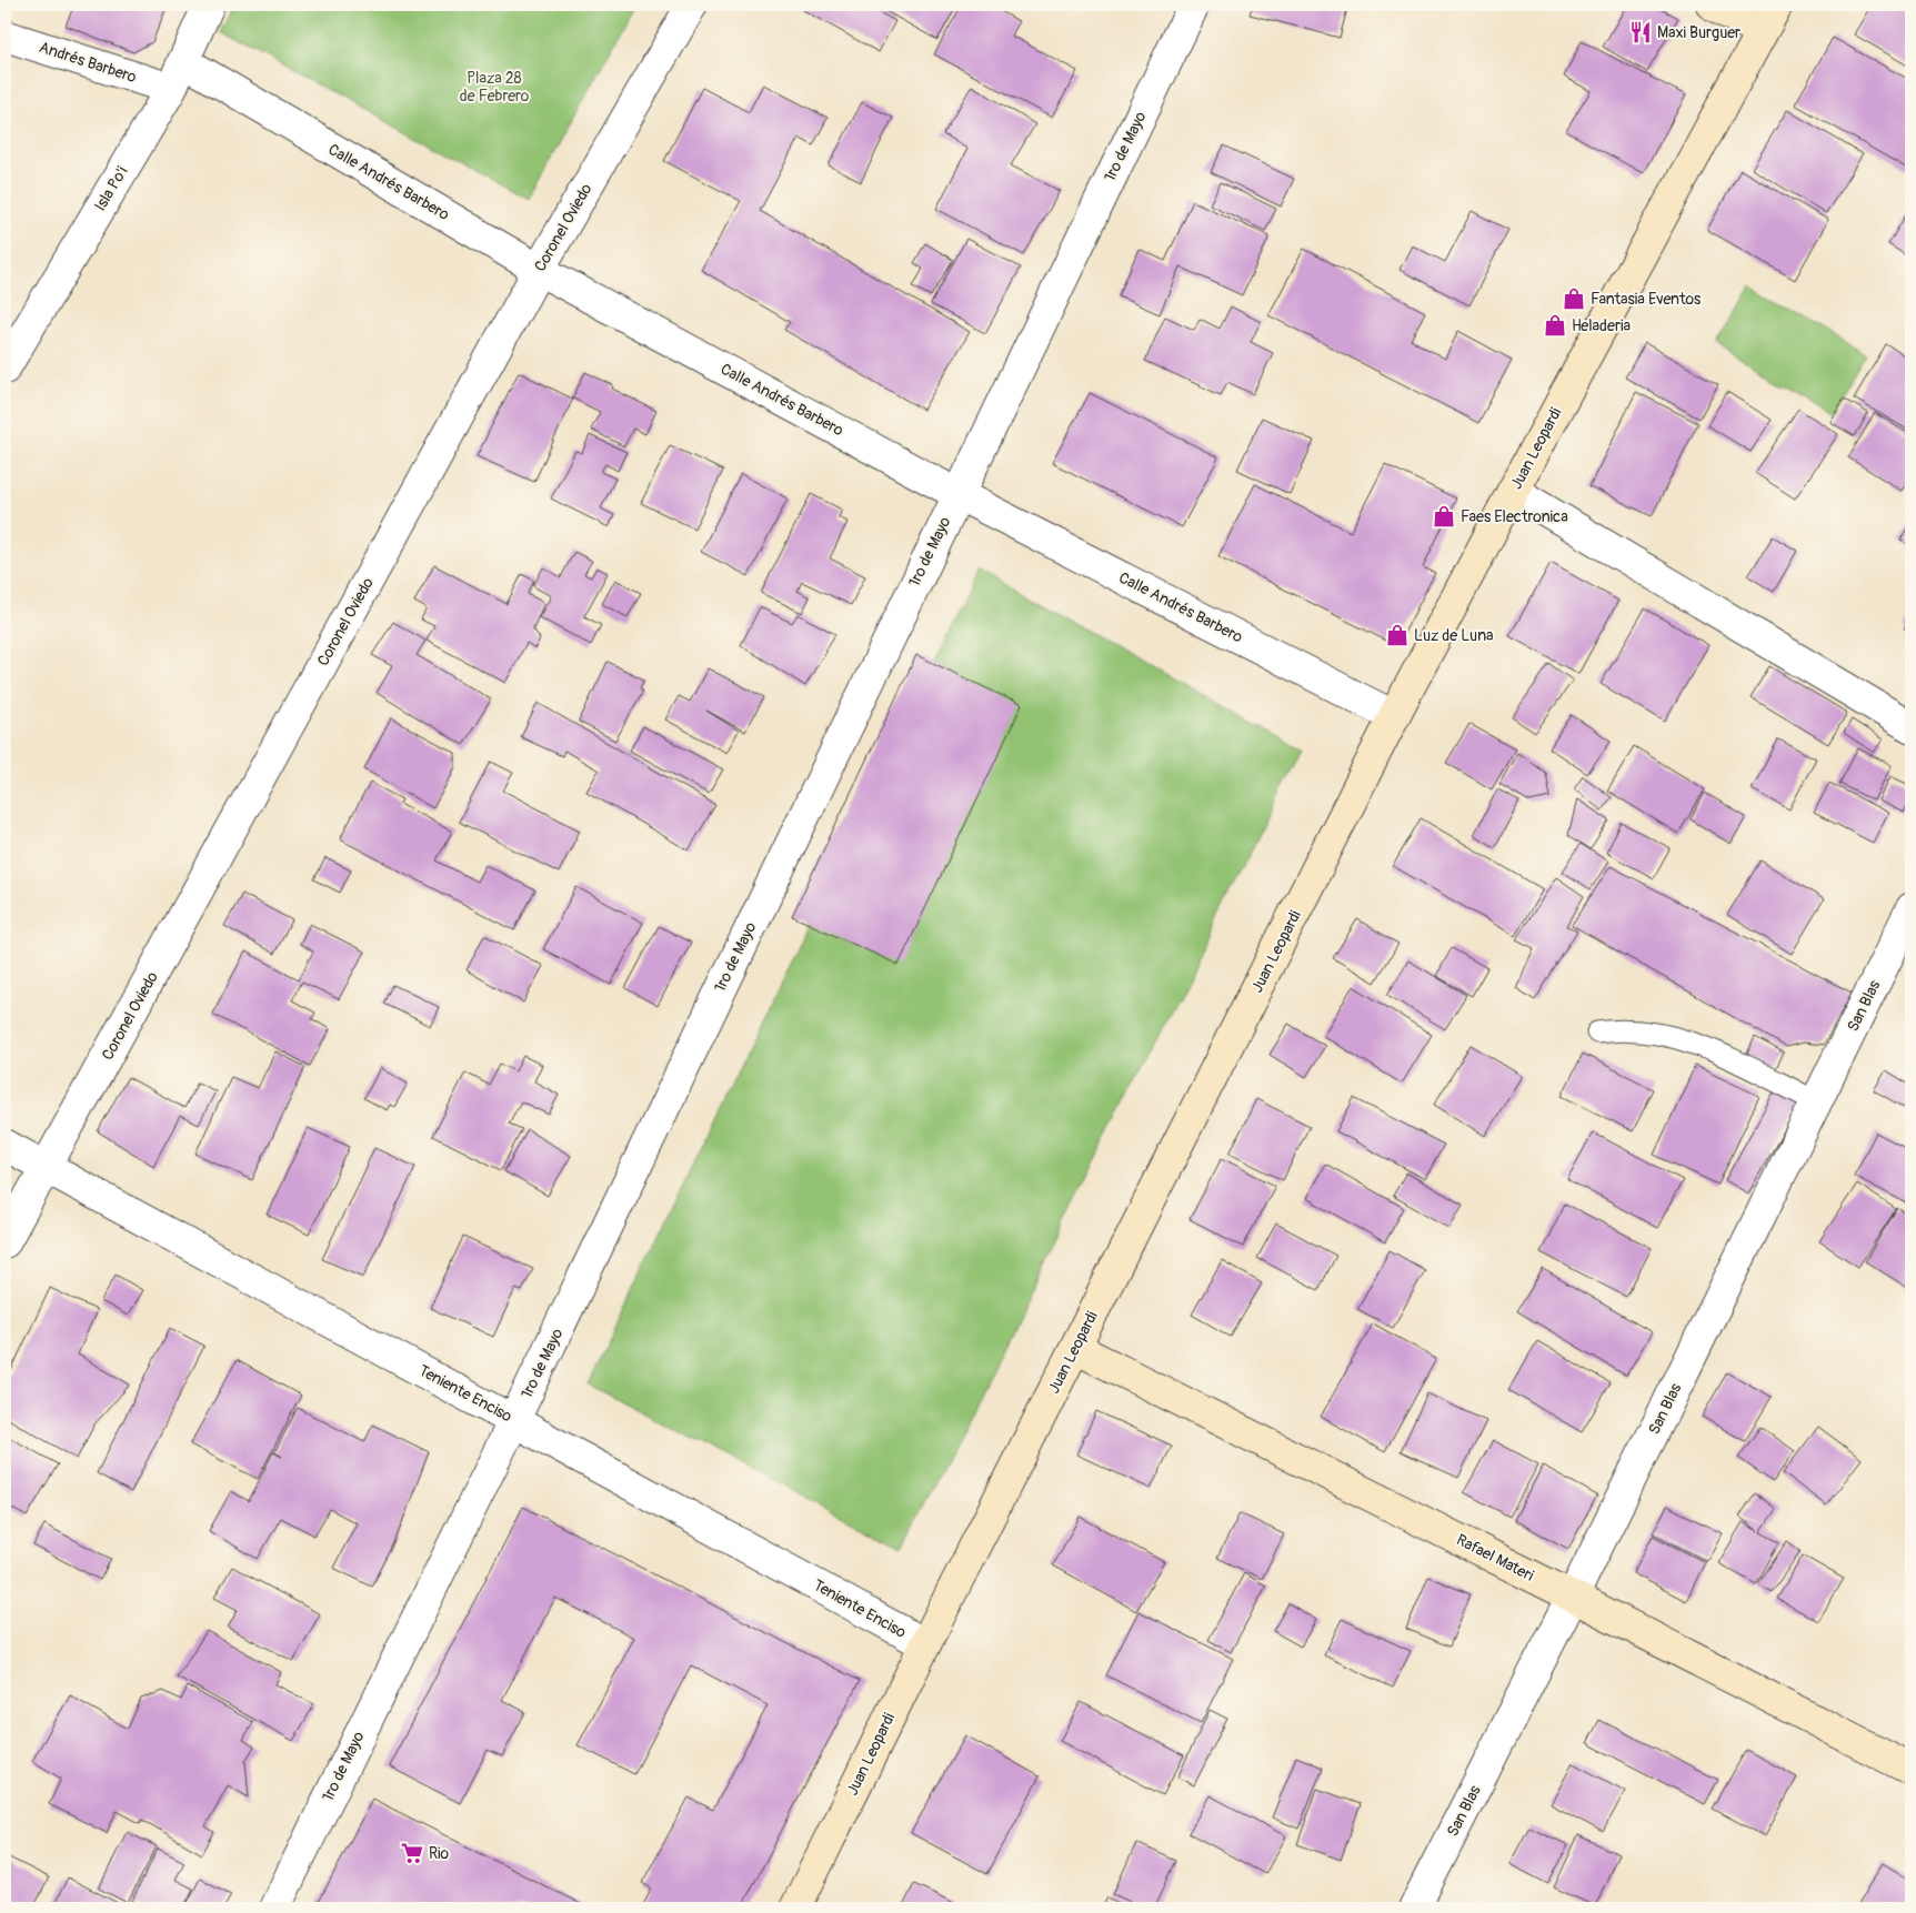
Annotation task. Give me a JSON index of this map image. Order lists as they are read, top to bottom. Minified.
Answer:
{"streets":{"main road":["Juan Leopardi","Rafael Materi"],"street":["Andrés Barbero","1ro de Mayo","Calle Andrés Barbero","Isla Po'i","Coronel Oviedo","San Blas","Teniente Enciso"]},"crossings":[["Andrés Barbero","Calle Andrés Barbero"],["Andrés Barbero","Isla Po'i"],["1ro de Mayo","Calle Andrés Barbero"],["1ro de Mayo","Teniente Enciso"],["Calle Andrés Barbero","Isla Po'i"],["Calle Andrés Barbero","Coronel Oviedo"],["Calle Andrés Barbero","Juan Leopardi"],["Coronel Oviedo","Teniente Enciso"],["Juan Leopardi","Teniente Enciso"],["Juan Leopardi","Rafael Materi"],["San Blas","Rafael Materi"]],"parks":["Plaza 28 de Febrero"],"places":{"restaurant":["Maxi Burguer"],"shop":["Fantasia Eventos","Heladeria","Faes Electronica","Luz de Luna"],"supermarket":["Rio"]}}
